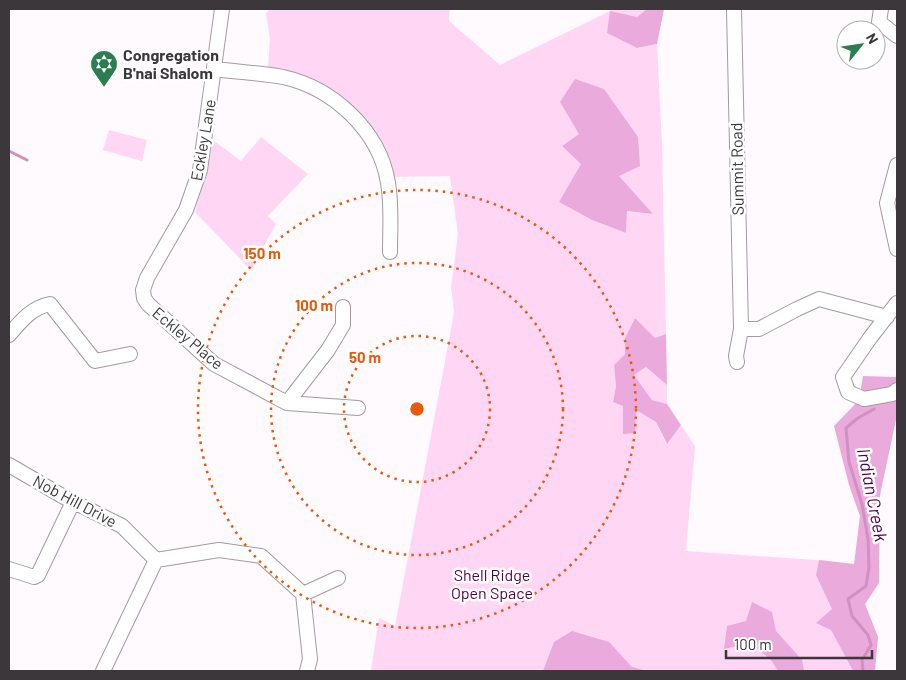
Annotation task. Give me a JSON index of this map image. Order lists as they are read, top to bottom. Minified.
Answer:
{"streets":{"street":["Eckley Lane","Summit Road","Eckley Place","Nob Hill Drive"]},"crossings":[["Eckley Lane","Eckley Place"]],"water":["Indian Creek"],"parks":["Shell Ridge Open Space"],"places":{"synagogue":["Congregation B'nai Shalom"]},"scale_bar":"100 m","north":"top right","rings":["150 m","100 m","50 m"]}
